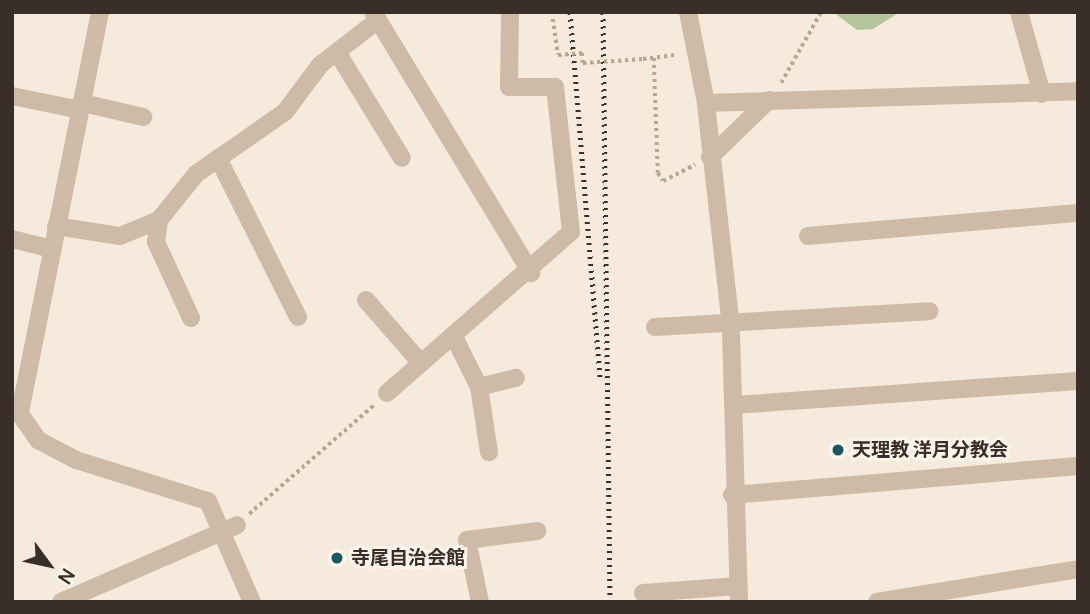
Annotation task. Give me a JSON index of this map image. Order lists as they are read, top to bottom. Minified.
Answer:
{"places":["天理教 洋月分教会","寺尾自治会館"],"north":"bottom right"}
